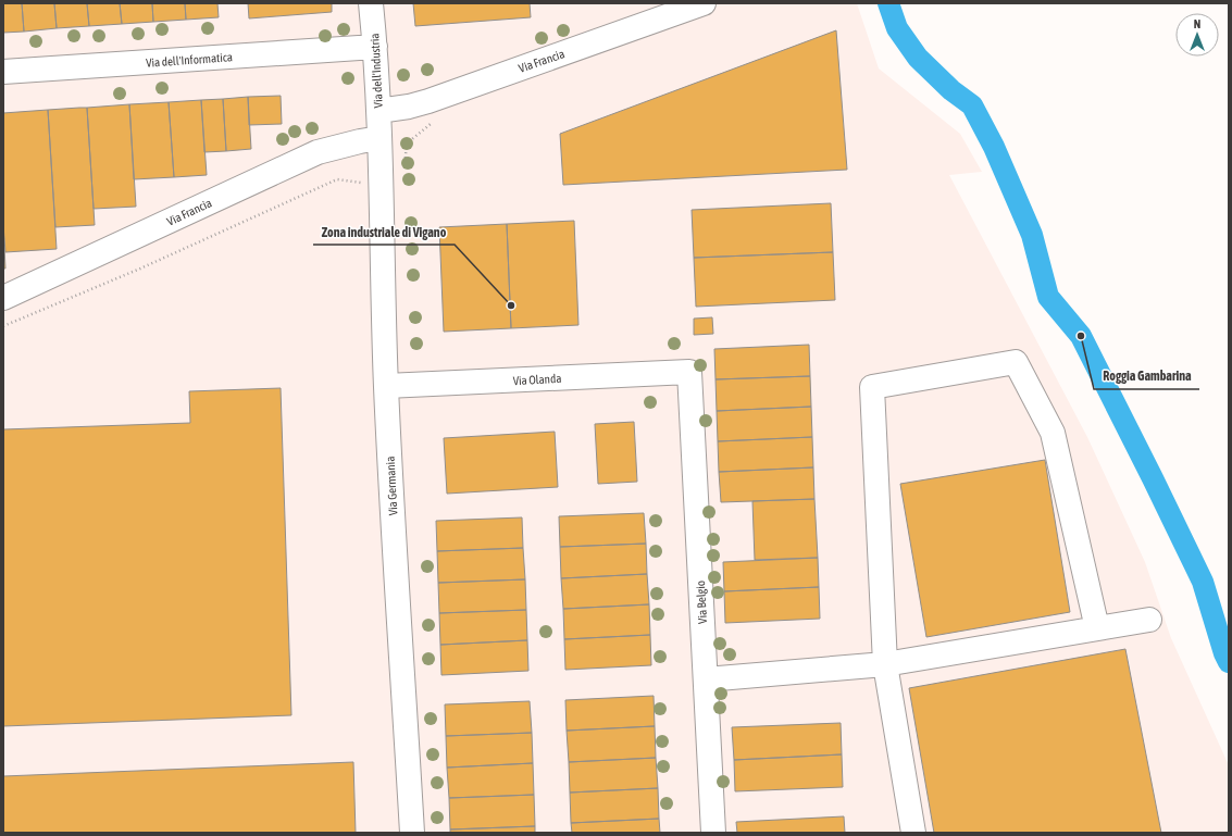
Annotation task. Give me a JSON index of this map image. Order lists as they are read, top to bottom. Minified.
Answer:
{"streets":{"street":["Via dell'Informatica","Via Francia","Via dell'Industria","Via Olanda","Via Germania","Via Belgio"]},"crossings":[["Via dell'Informatica","Via dell'Industria"],["Via Francia","Via dell'Industria"],["Via Francia","Via Germania"],["Via dell'Industria","Via Germania"],["Via Olanda","Via Germania"],["Via Olanda","Via Belgio"]],"places":["Zona industriale di Vigano","Roggia Gambarina"],"north":"top"}
